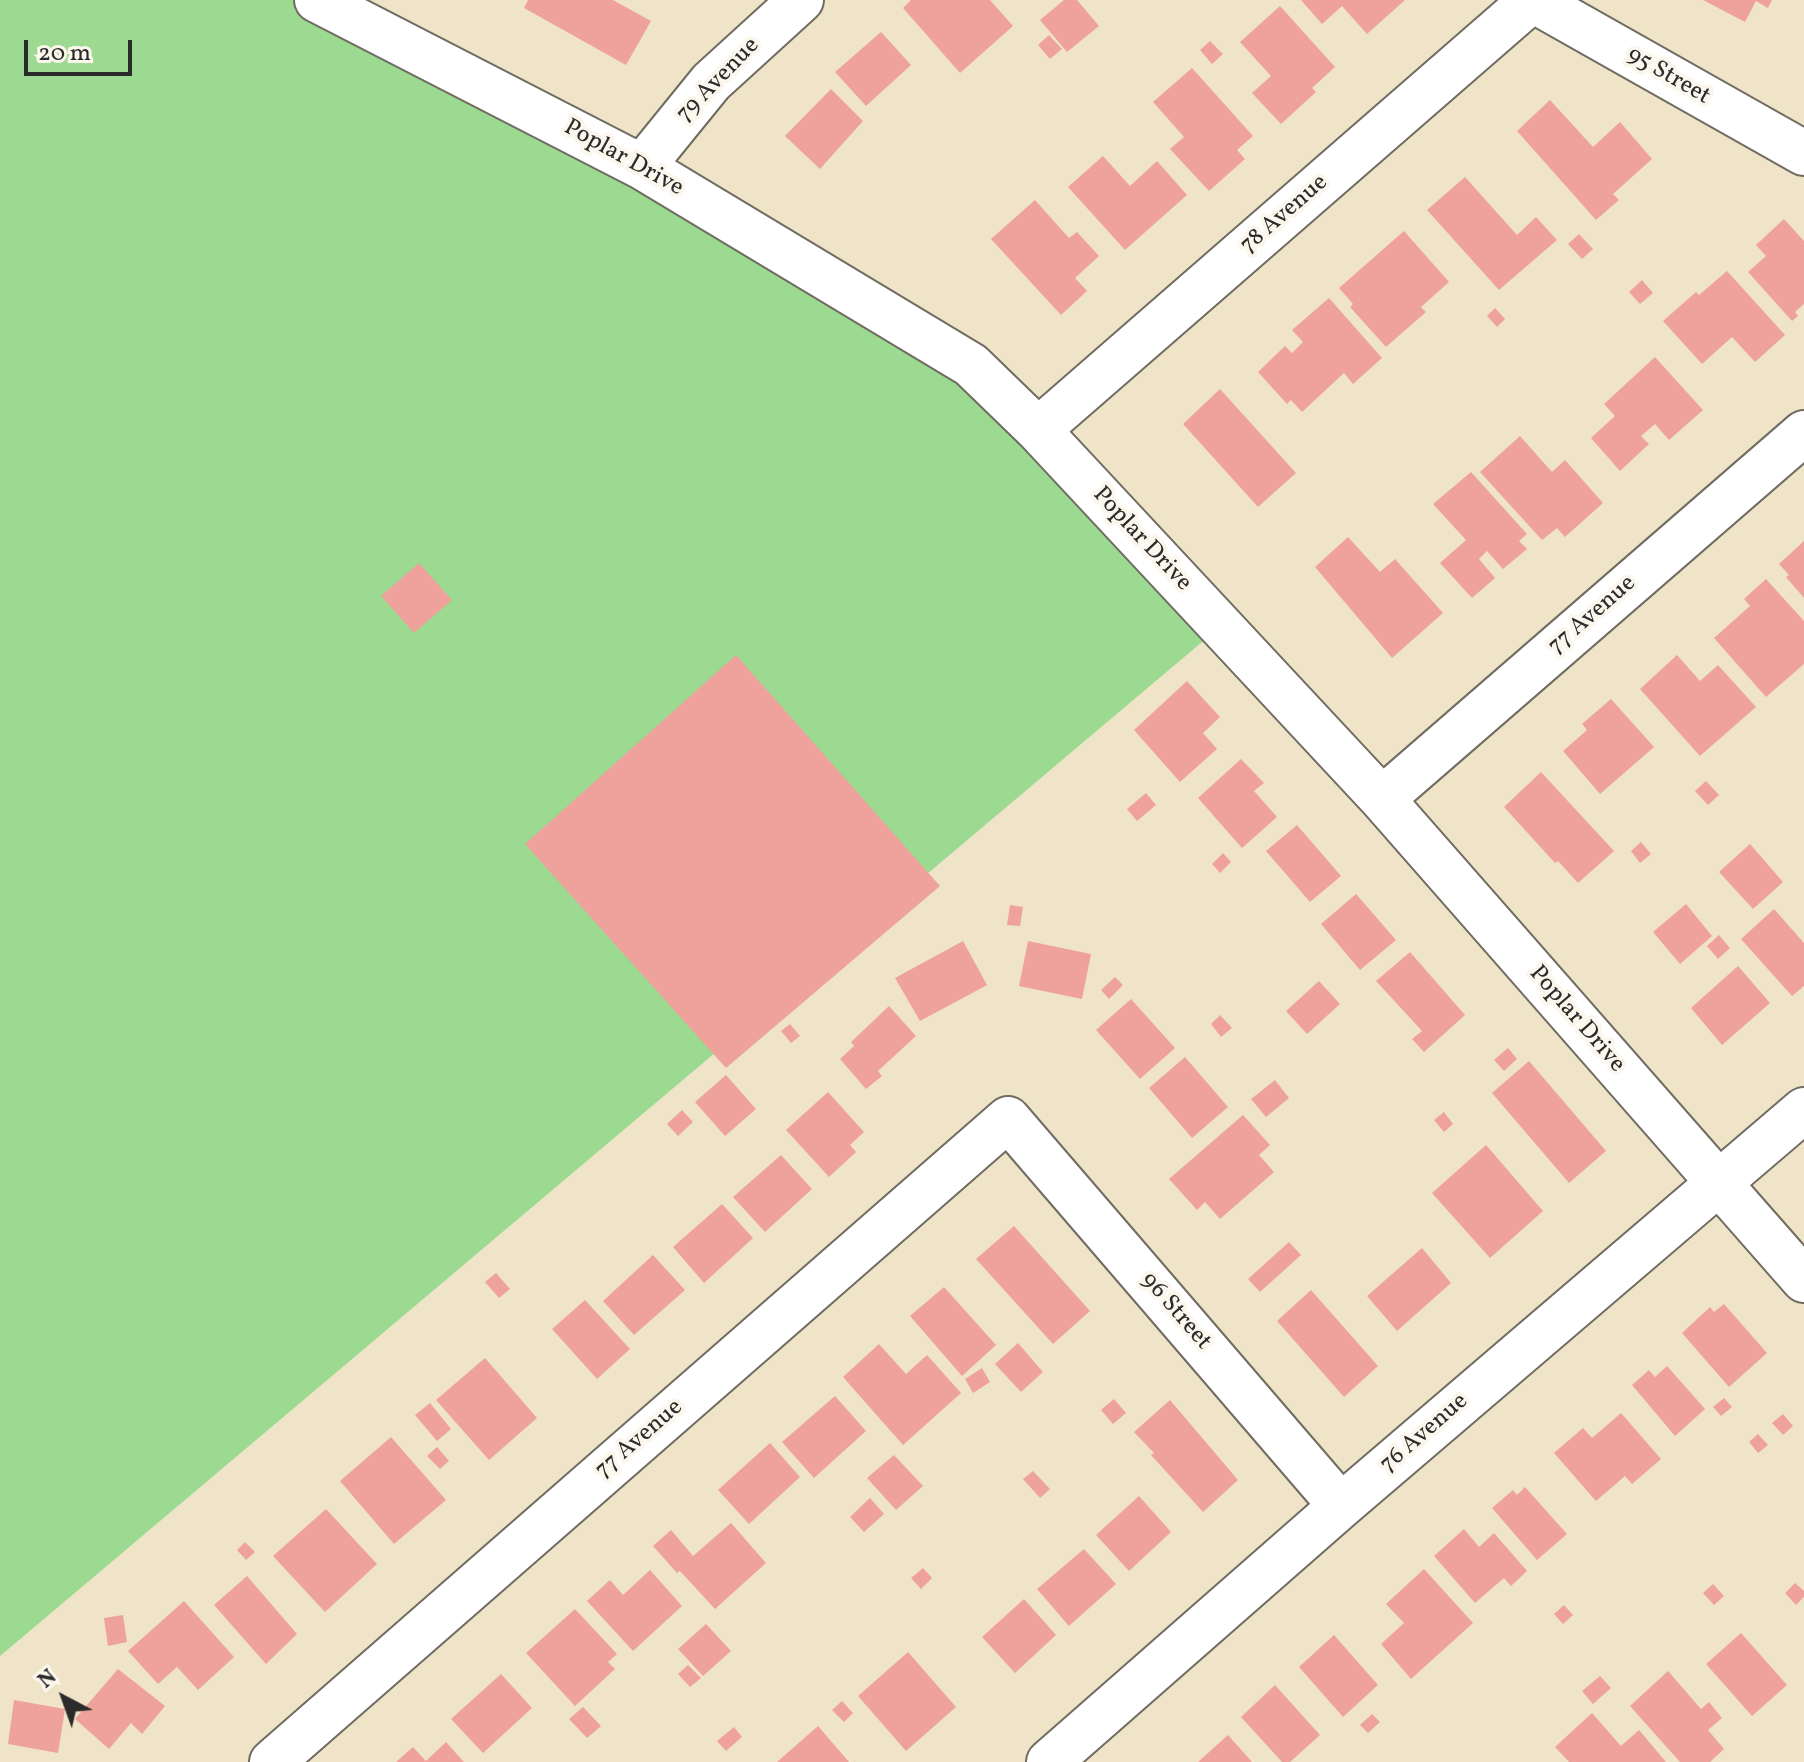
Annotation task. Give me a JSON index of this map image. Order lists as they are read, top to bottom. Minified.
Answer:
{"streets":{"street":["95 Street","79 Avenue","Poplar Drive","78 Avenue","77 Avenue","96 Street","76 Avenue"]},"crossings":[["95 Street","78 Avenue"],["79 Avenue","Poplar Drive"],["Poplar Drive","78 Avenue"],["Poplar Drive","77 Avenue"],["Poplar Drive","76 Avenue"],["77 Avenue","96 Street"],["96 Street","76 Avenue"]],"scale_bar":"20 m","north":"top left"}
